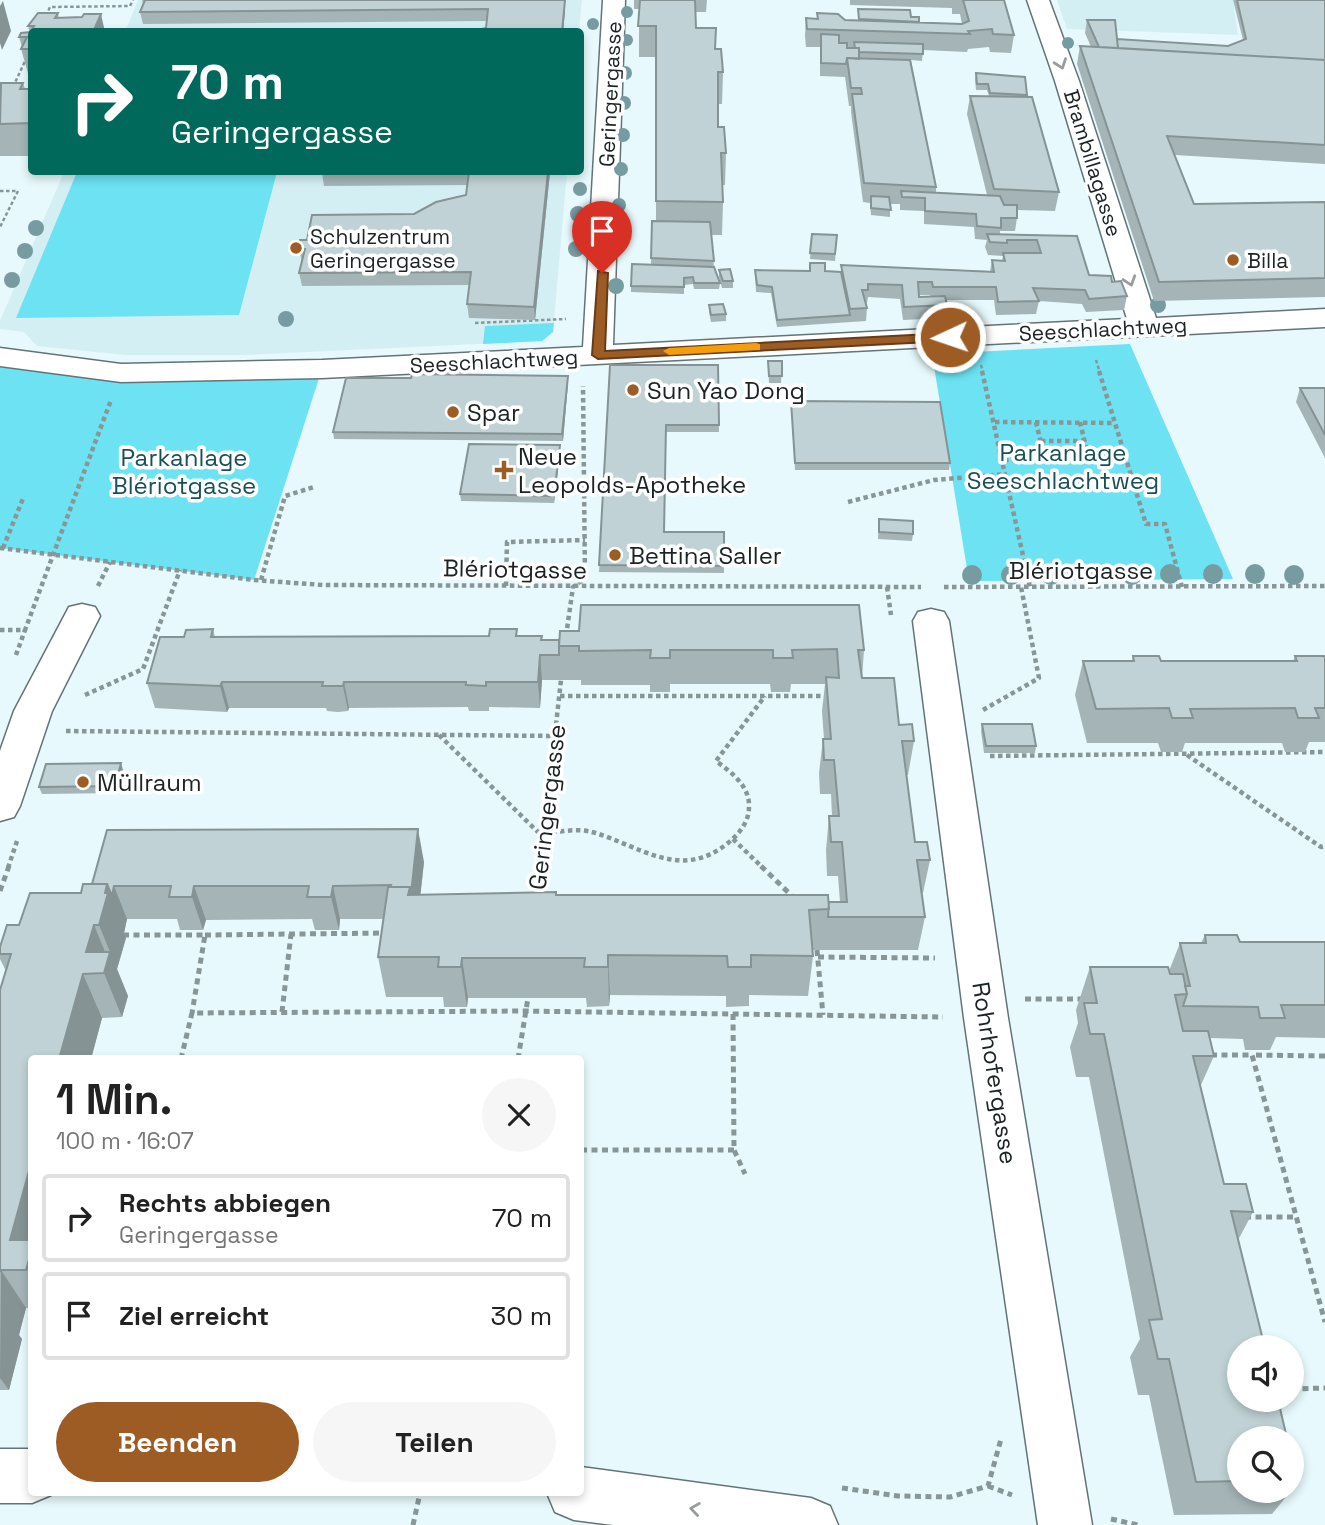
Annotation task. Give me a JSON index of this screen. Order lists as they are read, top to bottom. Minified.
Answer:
{"streets":{"street":["Geringergasse","Brambillagasse","Seeschlachtweg","Rohrhofergasse"],"path":["Blériotgasse"]},"crossings":[["Geringergasse","Seeschlachtweg"],["Brambillagasse","Seeschlachtweg"],["Blériotgasse","Rohrhofergasse"]],"one_way":["Brambillagasse"],"parks":["Parkanlage Seeschlachtweg","Parkanlage Blériotgasse"],"places":{"other":["Schulzentrum Geringergasse","Billa","Sun Yao Dong","Spar","Bettina Saller","Müllraum"],"health":["Neue Leopolds-Apotheke"]},"page":{"turn":["70 m","Geringergasse"],"heading":["1 Min.","100 m · 16:07"],"list":[{"name":"Rechts abbiegen","note":"Geringergasse","value":"70 m"},{"name":"Ziel erreicht","value":"30 m"}],"buttons":["Beenden","Teilen"]}}
